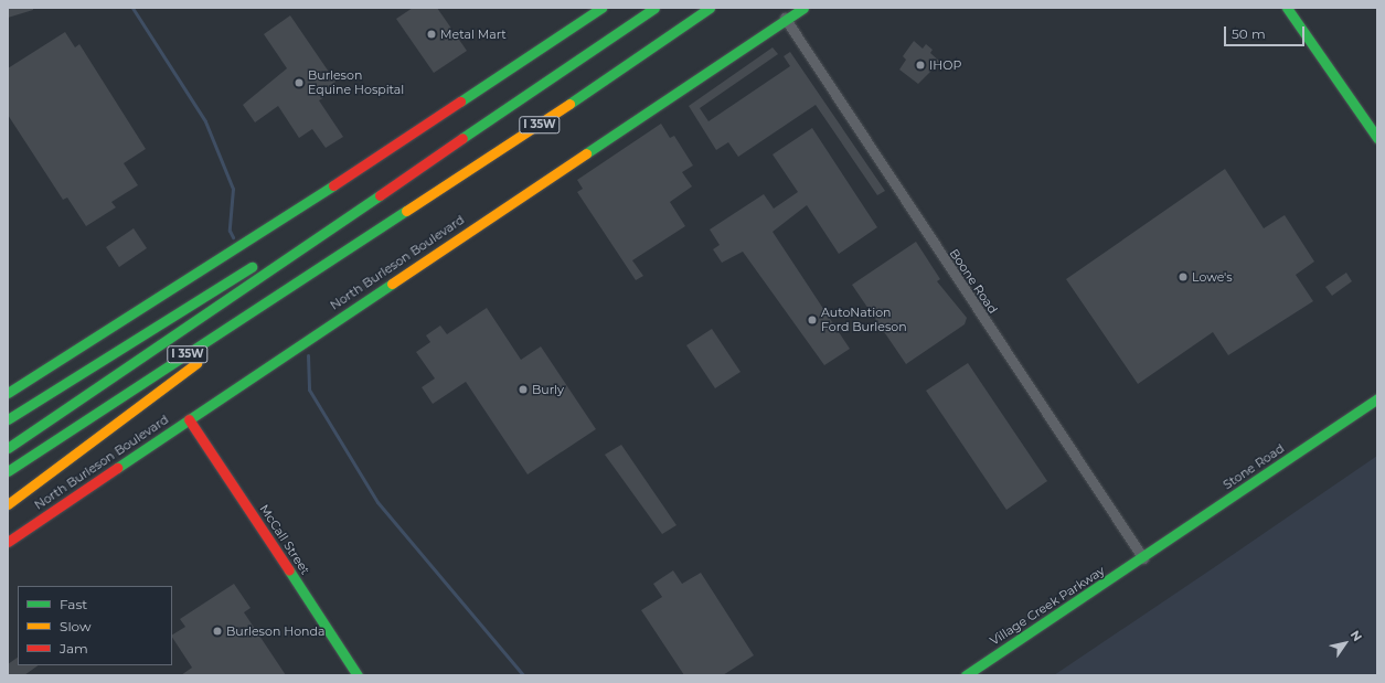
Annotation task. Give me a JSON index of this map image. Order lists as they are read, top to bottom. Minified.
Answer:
{"streets":{"main road":["I 35W","North Burleson Boulevard","Stone Road","McCall Street","Village Creek Parkway"],"street":["Boone Road"]},"crossings":[["North Burleson Boulevard","Boone Road"],["North Burleson Boulevard","McCall Street"],["Boone Road","Stone Road"],["Boone Road","Village Creek Parkway"],["Stone Road","Village Creek Parkway"]],"places":["Metal Mart","IHOP","Burleson Equine Hospital","Lowe's","AutoNation Ford Burleson","Burly","Burleson Honda"],"legend":["Fast","Slow","Jam"],"scale_bar":"50 m","north":"top right"}
